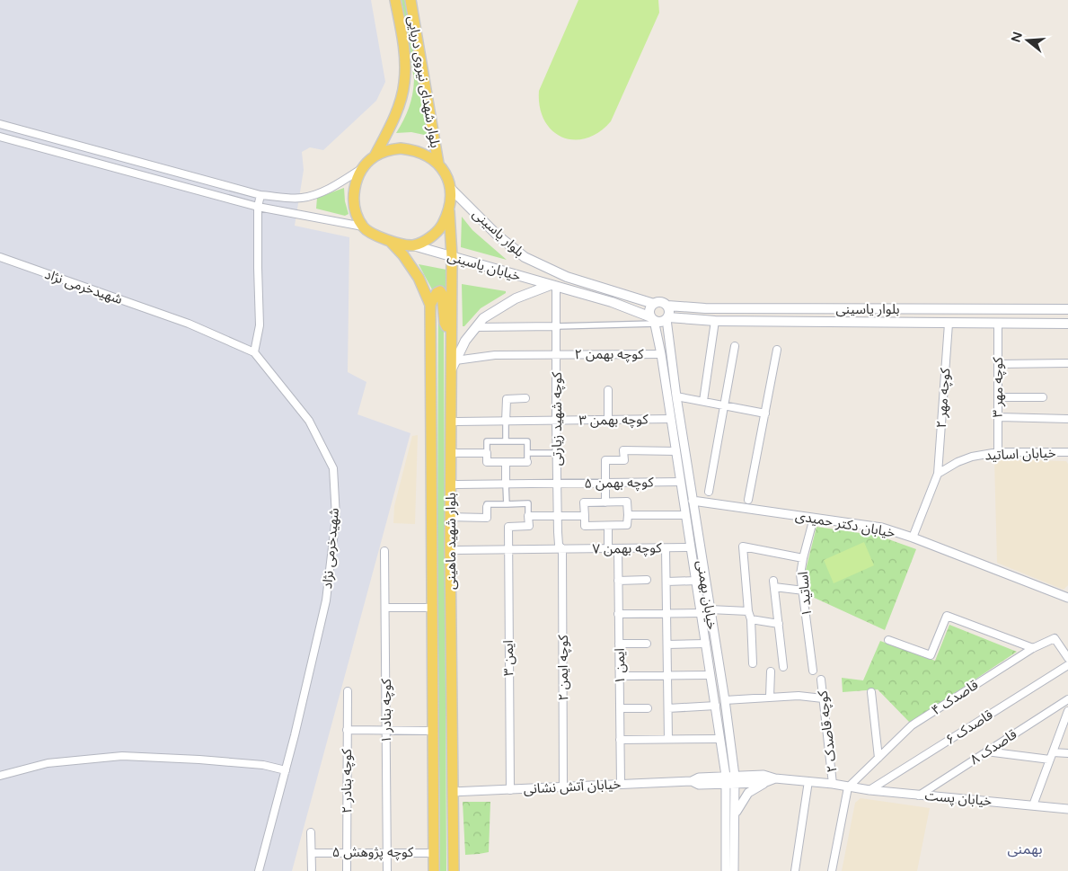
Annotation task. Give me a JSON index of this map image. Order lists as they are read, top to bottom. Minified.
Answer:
{"streets":{"main road":["بلوار شهدای نیروی دریایی","بلوار یاسینی","خیابان یاسینی","بلوار شهید ماهینی"],"street":["شهیدخرمی نژاد","کوچه بهمن ۲","کوچه مهر ۳","کوچه مهر ۲","کوچه شهید زیارتی","کوچه بهمن ۳","خیابان اساتید","کوچه بهمن ۵","خیابان دکتر حمیدی","کوچه بهمن ۷","اساتید ۱","خیابان بهمنی","ایمن ۳","ایمن ۱","کوچه ایمن ۲","قاصدک ۴","کوچه بنادر ۱","قاصدک ۶","کوچه قاصدک ۲","قاصدک ۸","کوچه بنادر ۲","خیابان آتش نشانی","خیابان پست","کوچه پژوهش ۵"]},"crossings":[["بلوار شهدای نیروی دریایی","بلوار یاسینی"],["بلوار شهدای نیروی دریایی","خیابان یاسینی"],["بلوار شهدای نیروی دریایی","بلوار شهید ماهینی"],["بلوار یاسینی","خیابان یاسینی"],["بلوار یاسینی","کوچه مهر ۳"],["بلوار یاسینی","کوچه مهر ۲"],["بلوار یاسینی","بلوار شهید ماهینی"],["بلوار یاسینی","خیابان بهمنی"],["خیابان یاسینی","کوچه شهید زیارتی"],["خیابان یاسینی","بلوار شهید ماهینی"],["کوچه بهمن ۲","کوچه شهید زیارتی"],["کوچه بهمن ۲","بلوار شهید ماهینی"],["کوچه بهمن ۲","خیابان بهمنی"],["کوچه مهر ۳","خیابان اساتید"],["کوچه مهر ۲","خیابان اساتید"],["کوچه شهید زیارتی","کوچه بهمن ۳"],["کوچه شهید زیارتی","کوچه بهمن ۵"],["کوچه شهید زیارتی","کوچه بهمن ۷"],["کوچه شهید زیارتی","کوچه ایمن ۲"],["کوچه بهمن ۳","بلوار شهید ماهینی"],["کوچه بهمن ۳","خیابان بهمنی"],["کوچه بهمن ۵","بلوار شهید ماهینی"],["کوچه بهمن ۵","خیابان بهمنی"],["خیابان دکتر حمیدی","اساتید ۱"],["خیابان دکتر حمیدی","خیابان بهمنی"],["بلوار شهید ماهینی","کوچه بهمن ۷"],["بلوار شهید ماهینی","خیابان آتش نشانی"],["بلوار شهید ماهینی","کوچه پژوهش ۵"],["کوچه بهمن ۷","خیابان بهمنی"],["کوچه بهمن ۷","ایمن ۳"],["کوچه بهمن ۷","ایمن ۱"],["کوچه بهمن ۷","کوچه ایمن ۲"],["خیابان بهمنی","خیابان آتش نشانی"],["ایمن ۳","خیابان آتش نشانی"],["ایمن ۱","خیابان آتش نشانی"],["کوچه ایمن ۲","خیابان آتش نشانی"],["قاصدک ۴","خیابان پست"],["کوچه بنادر ۱","کوچه پژوهش ۵"],["قاصدک ۶","خیابان پست"],["کوچه قاصدک ۲","خیابان پست"],["قاصدک ۸","خیابان پست"],["کوچه بنادر ۲","کوچه پژوهش ۵"]],"districts":["بهمنی"],"north":"left"}
